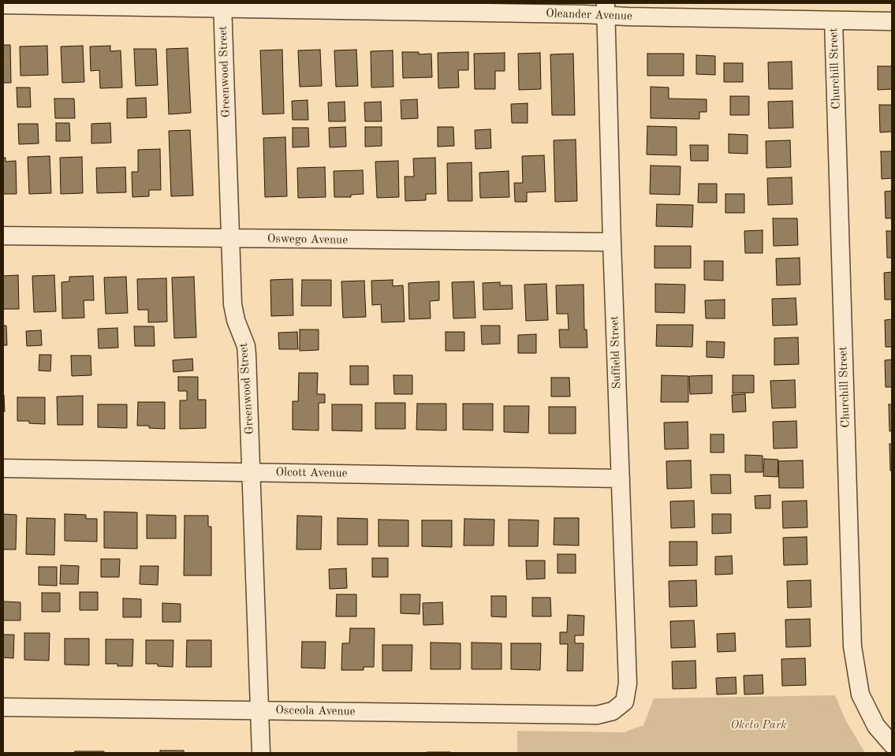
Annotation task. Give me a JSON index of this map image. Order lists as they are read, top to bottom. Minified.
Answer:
{"streets":{"street":["Oleander Avenue","Churchill Street","Greenwood Street","Oswego Avenue","Suffield Street","Olcott Avenue","Osceola Avenue"]},"crossings":[["Oleander Avenue","Churchill Street"],["Oleander Avenue","Greenwood Street"],["Oleander Avenue","Suffield Street"],["Greenwood Street","Oswego Avenue"],["Greenwood Street","Olcott Avenue"],["Greenwood Street","Osceola Avenue"],["Oswego Avenue","Suffield Street"],["Suffield Street","Olcott Avenue"],["Suffield Street","Osceola Avenue"]],"parks":["Oketo Park"]}
